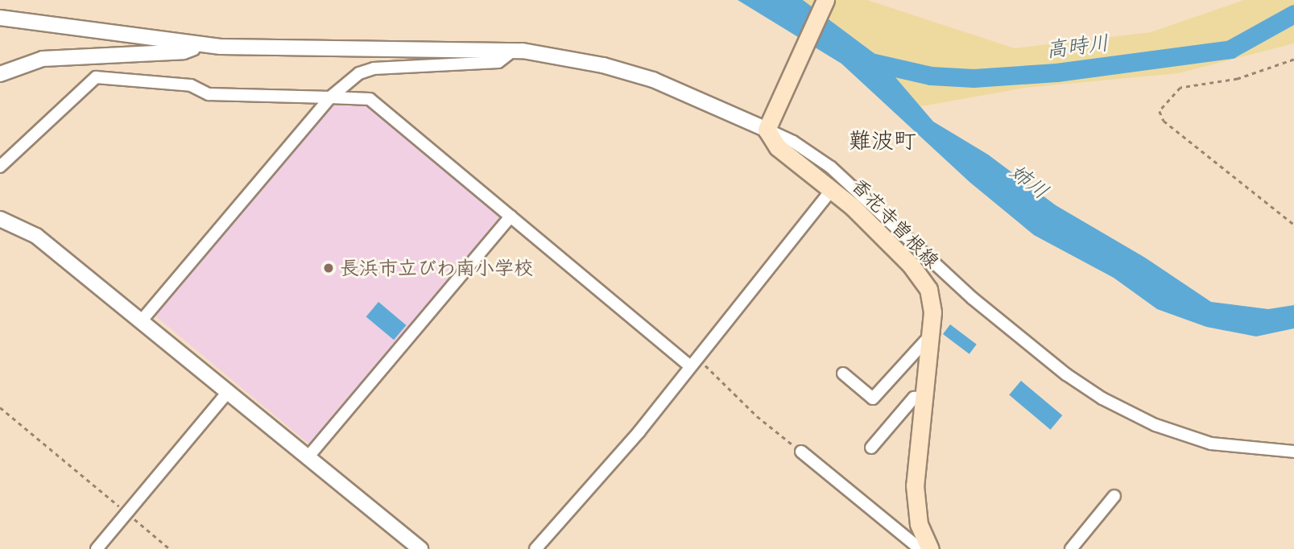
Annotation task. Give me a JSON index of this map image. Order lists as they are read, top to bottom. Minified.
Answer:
{"streets":{"main road":["香花寺曽根線"]},"districts":["難波町"],"water":["高時川","姉川"],"places":["長浜市立びわ南小学校"]}
